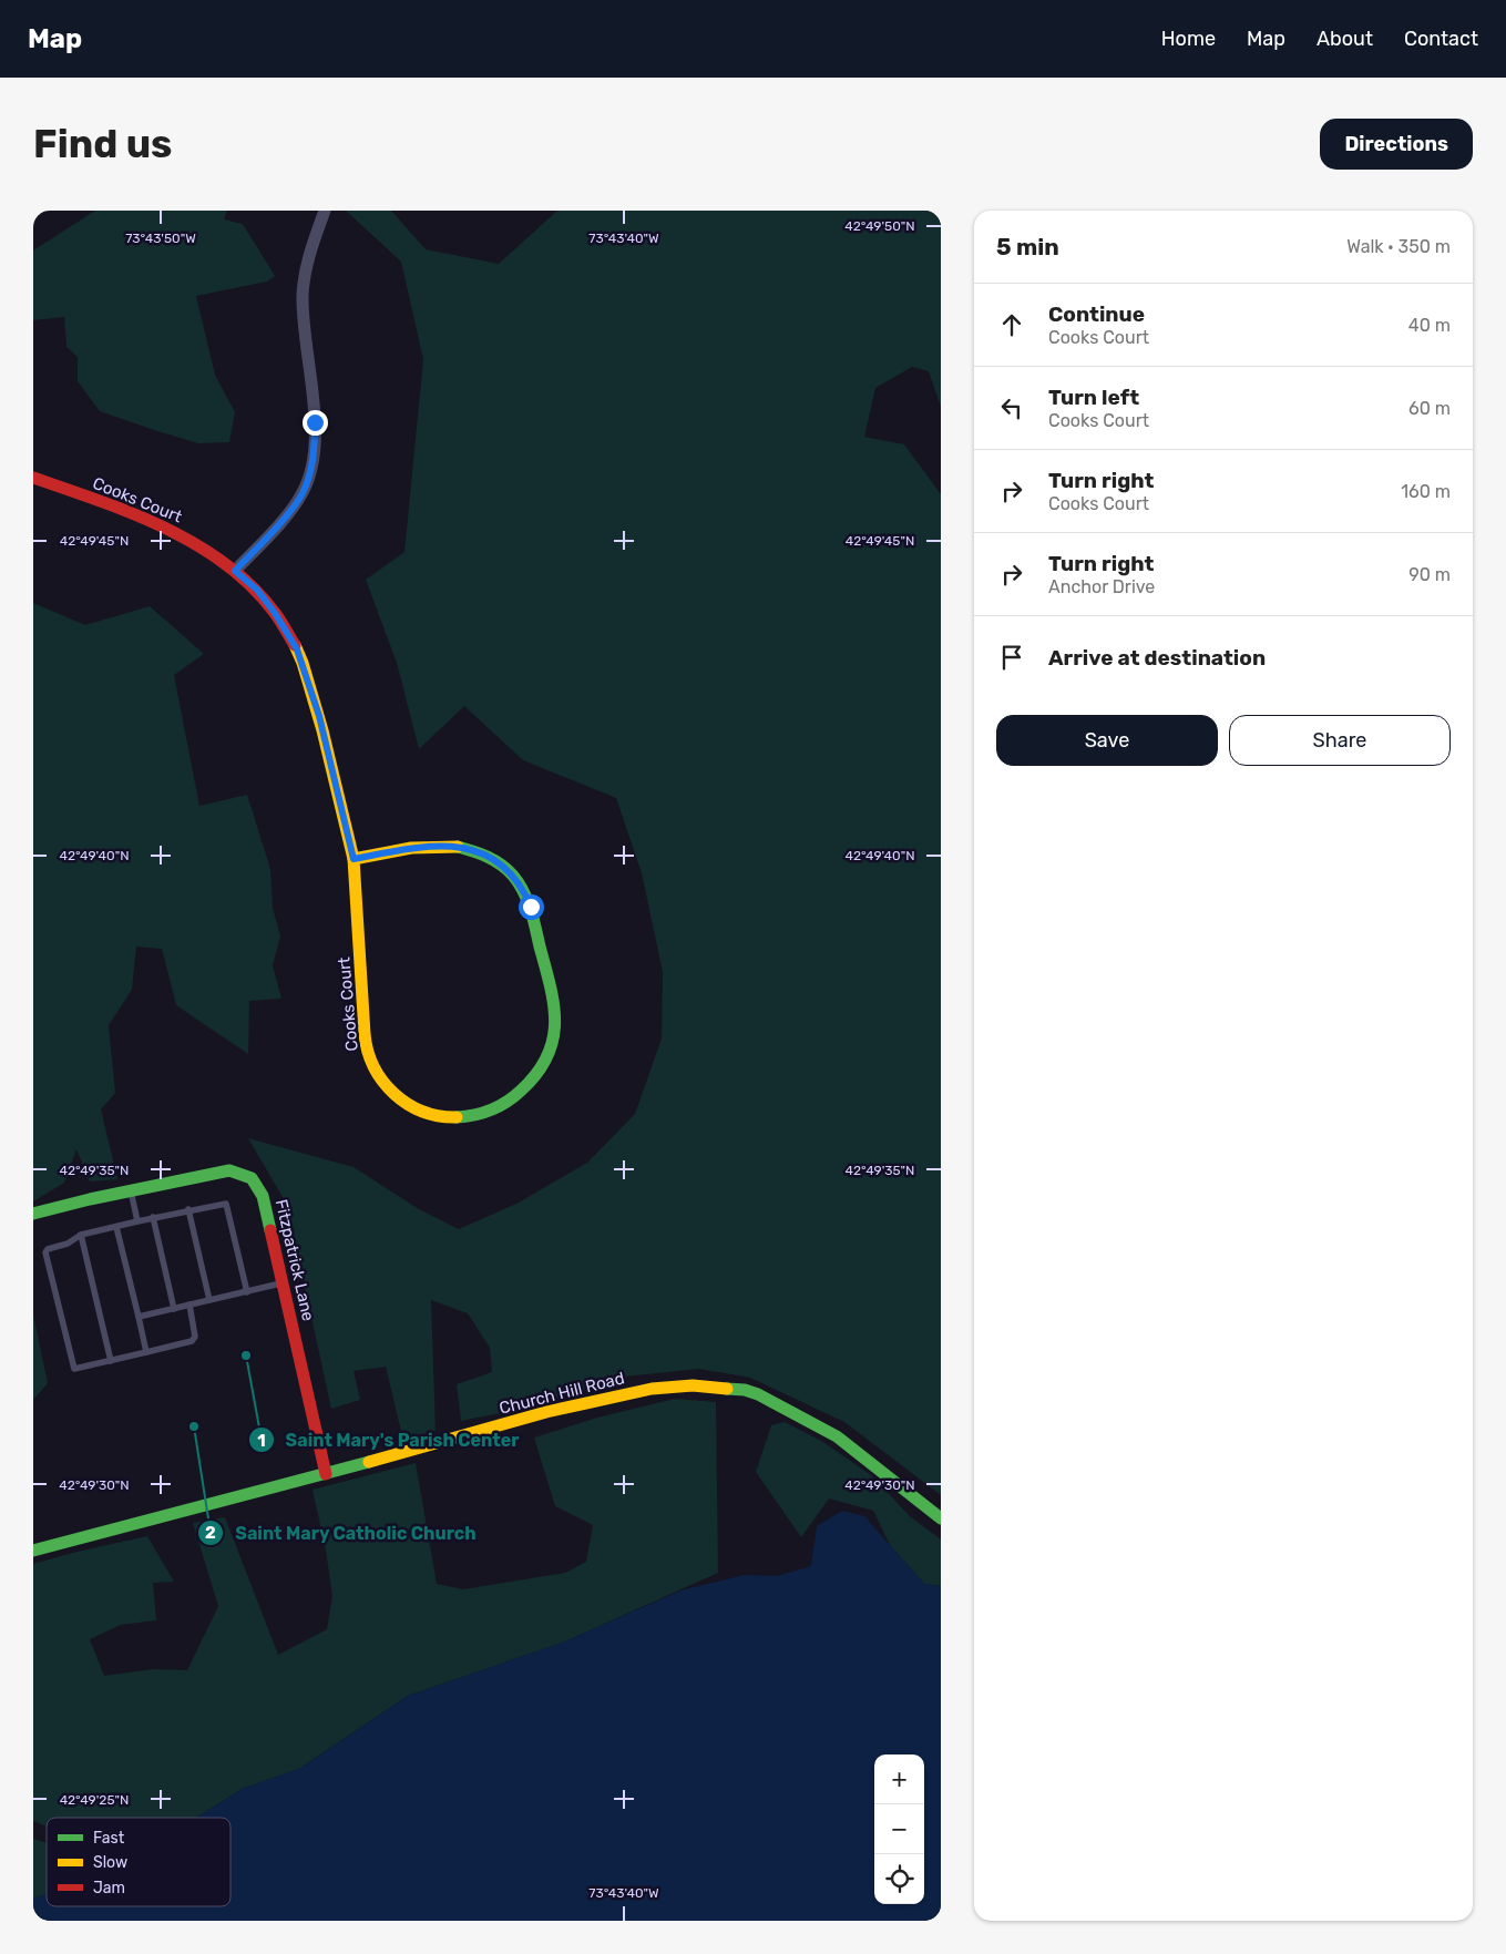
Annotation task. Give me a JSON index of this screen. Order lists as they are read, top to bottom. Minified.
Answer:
{"streets":{"street":["Cooks Court","Fitzpatrick Lane","Church Hill Road"]},"crossings":[["Fitzpatrick Lane","Church Hill Road"]],"places":["Saint Mary's Parish Center","Saint Mary Catholic Church"],"legend":["Fast","Slow","Jam"],"page":{"header":"Map","nav":["Home","Map","About","Contact"],"buttons":["Directions",["Save","Share"]],"title":"Find us","heading":["5 min","Walk · 350 m"],"list":[["Continue","Cooks Court","40 m"],["Turn left","Cooks Court","60 m"],["Turn right","Cooks Court","160 m"],["Turn right","Anchor Drive","90 m"],"Arrive at destination"],"map_buttons":["+","−"]},"coordinates":["42°49'50\"N","73°43'50\"W","73°43'40\"W","42°49'45\"N","42°49'40\"N","42°49'35\"N","42°49'30\"N","42°49'25\"N"]}
